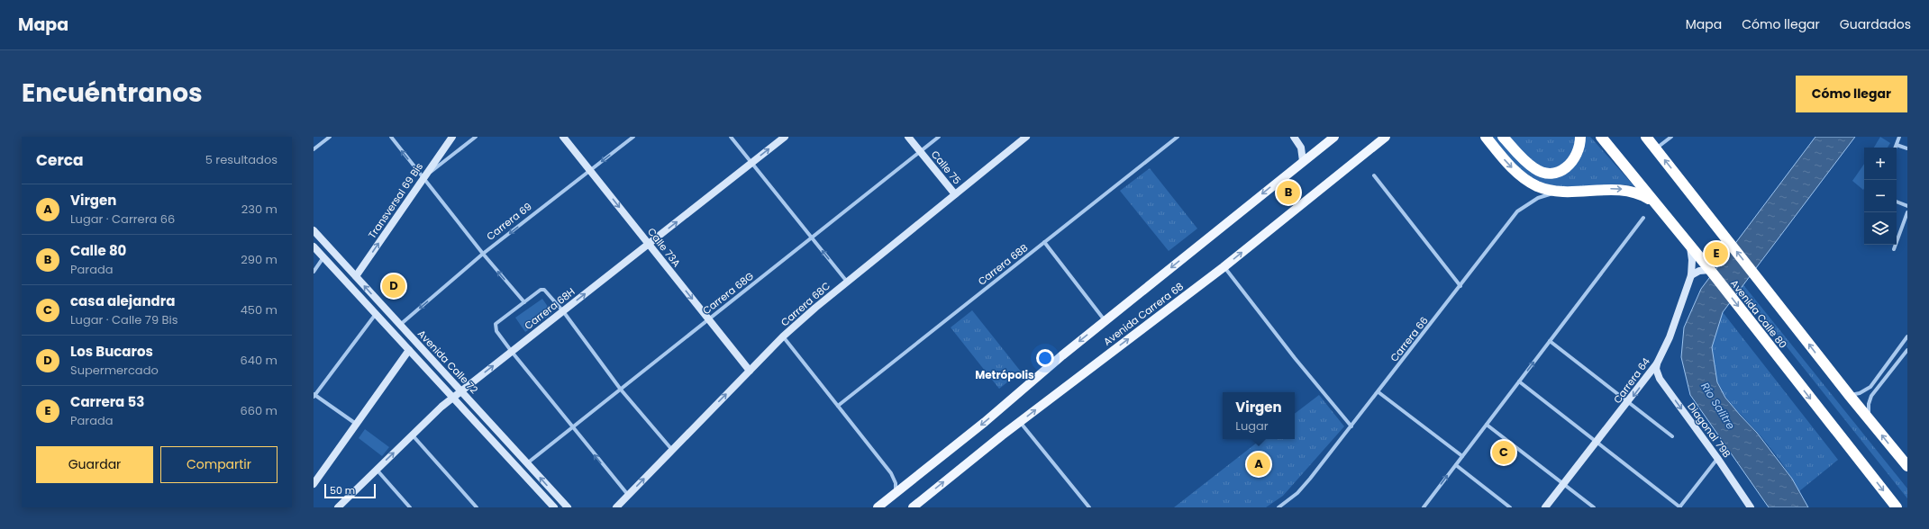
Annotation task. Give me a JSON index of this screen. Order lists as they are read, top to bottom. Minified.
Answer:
{"streets":{"highway":["Avenida Calle 80"],"main road":["Avenida Carrera 68"],"street":["Calle 75","Transversal 69 Bis","Carrera 69","Calle 73A","Carrera 68B","Carrera 68G","Carrera 68C","Carrera 68H","Carrera 66","Avenida Calle 72","Carrera 64","Diagonal 79B"]},"crossings":[["Calle 75","Carrera 68G"],["Calle 75","Carrera 68C"],["Transversal 69 Bis","Avenida Calle 72"],["Carrera 69","Calle 73A"],["Carrera 69","Avenida Calle 72"],["Calle 73A","Carrera 68G"],["Calle 73A","Carrera 68C"],["Calle 73A","Carrera 68H"],["Carrera 68G","Avenida Calle 72"],["Carrera 68H","Avenida Calle 72"],["Avenida Calle 80","Carrera 64"],["Carrera 64","Diagonal 79B"]],"one_way":["Transversal 69 Bis","Carrera 69","Calle 73A","Carrera 68H"],"districts":["Metrópolis"],"water":["Río Salitre"],"scale_bar":"50 m","page":{"header":"Mapa","nav":["Mapa","Cómo llegar","Guardados"],"title":"Encuéntranos","buttons":["Cómo llegar",["Guardar","Compartir"]],"heading":["Cerca","5 resultados"],"map_buttons":["+","−"],"pins":["B","E","D","C","A"],"list":[{"mark":"A","name":"Virgen","note":"Lugar · Carrera 66","value":"230 m"},{"mark":"B","name":"Calle 80","note":"Parada","value":"290 m"},{"mark":"C","name":"casa alejandra","note":"Lugar · Calle 79 Bis","value":"450 m"},{"mark":"D","name":"Los Bucaros","note":"Supermercado","value":"640 m"},{"mark":"E","name":"Carrera 53","note":"Parada","value":"660 m"}],"popup":["Virgen","Lugar"],"scale":"50 m"}}
